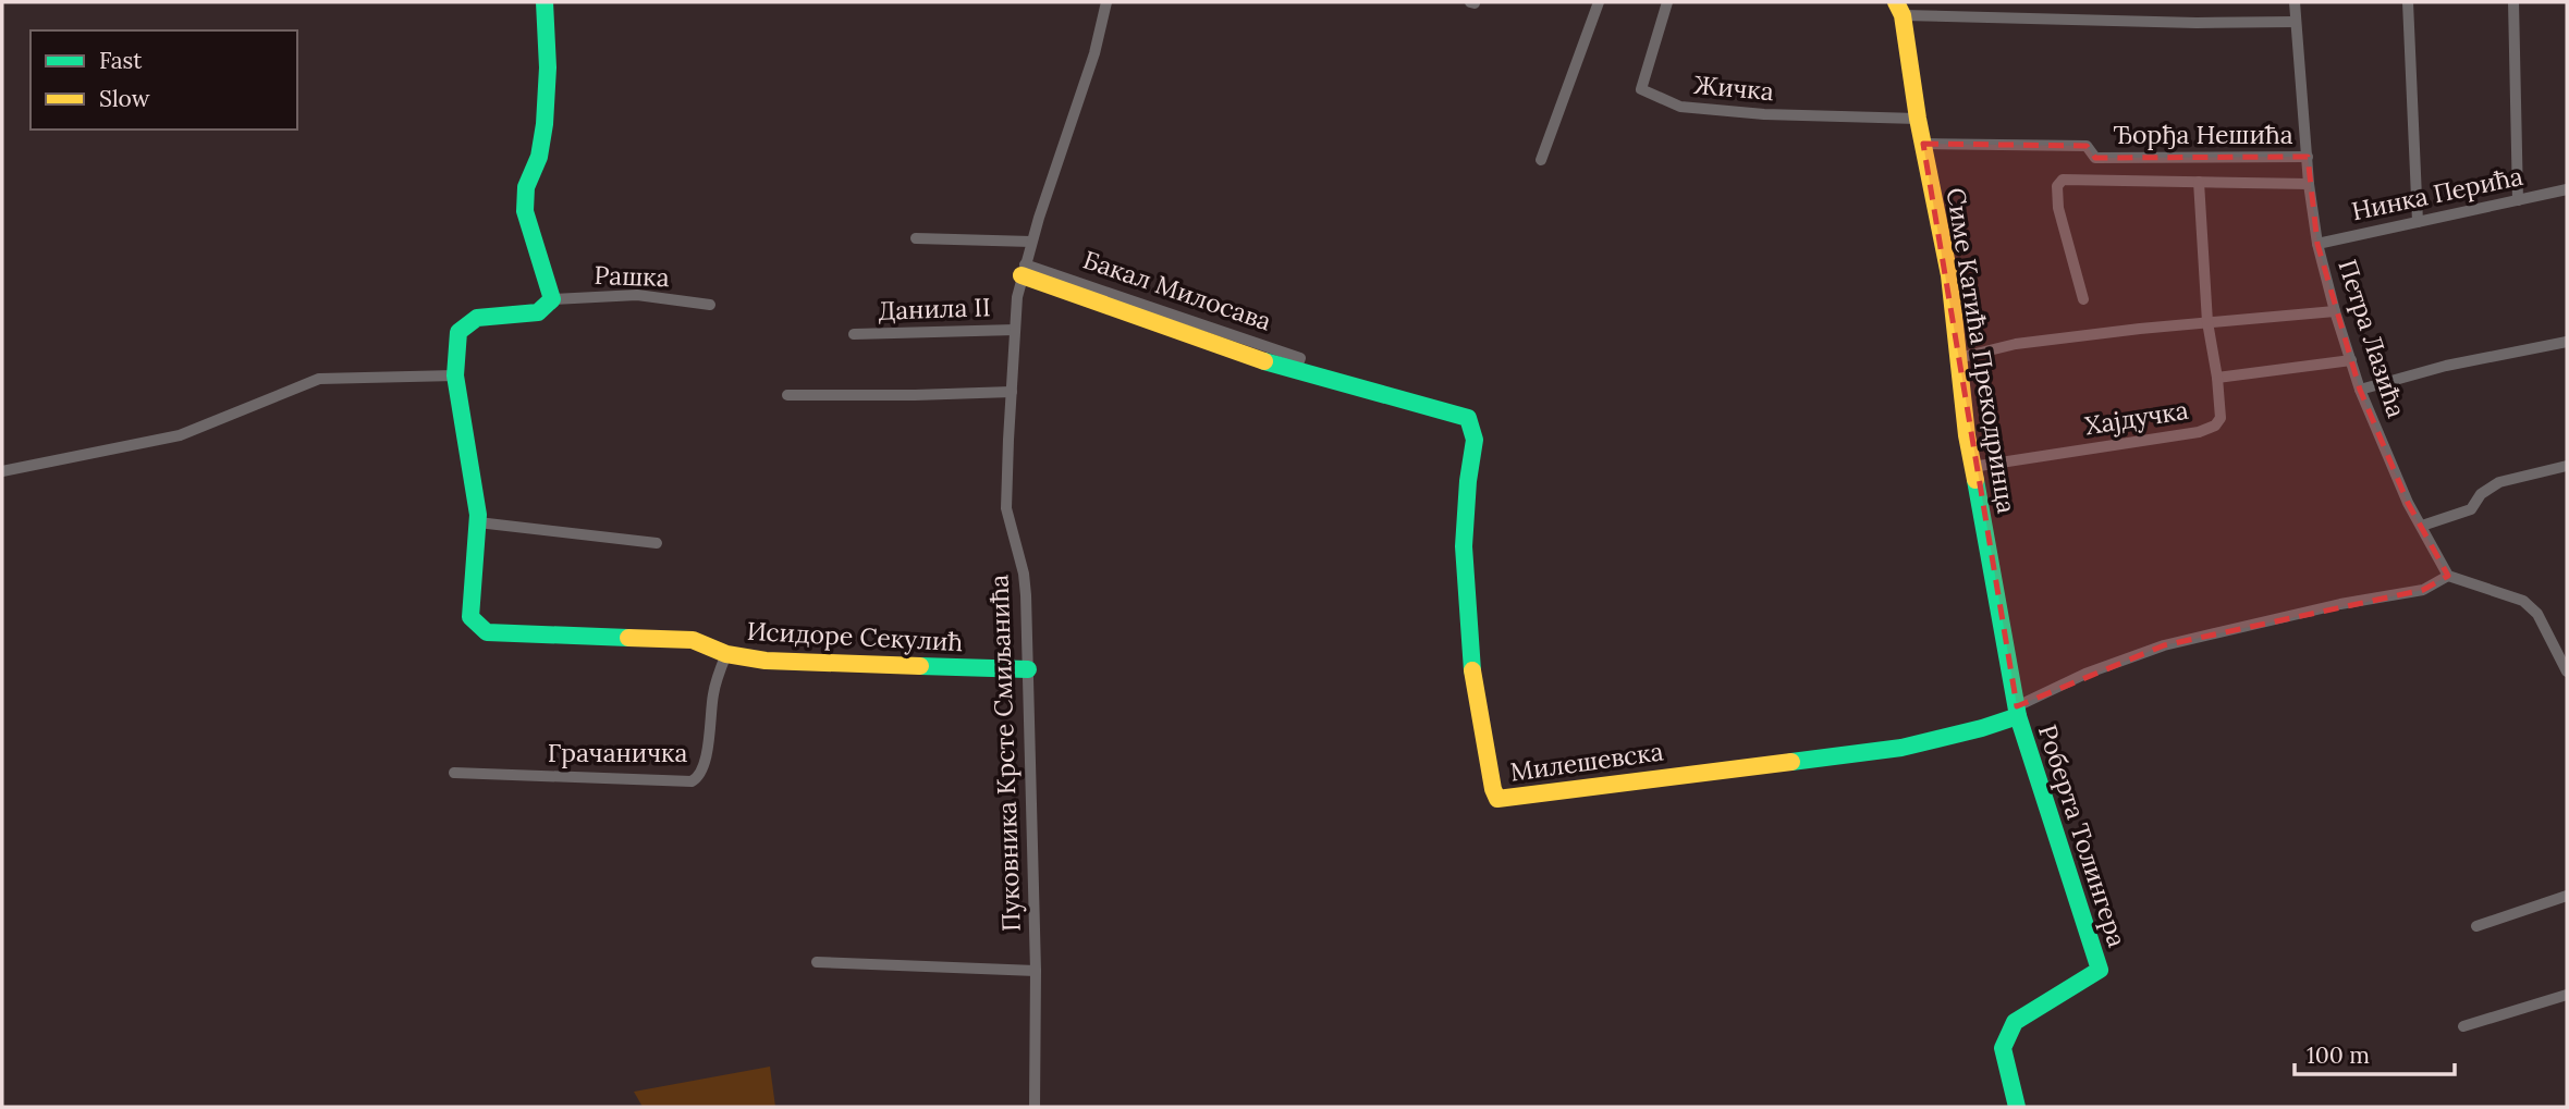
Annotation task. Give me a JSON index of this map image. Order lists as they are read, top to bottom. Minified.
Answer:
{"streets":{"street":["Жичка","Ђорђа Нешића","Нинка Перића","Рашка","Бакал Милосава","Данила II","Петра Лазића","Симе Катића Прекодринца","Хајдучка","Исидоре Секулић","Грачаничка","Пуковника Крсте Смиљанића","Милешевска","Роберта Толингера"]},"crossings":[["Жичка","Симе Катића Прекодринца"],["Ђорђа Нешића","Петра Лазића"],["Ђорђа Нешића","Симе Катића Прекодринца"],["Нинка Перића","Петра Лазића"],["Рашка","Исидоре Секулић"],["Бакал Милосава","Пуковника Крсте Смиљанића"],["Бакал Милосава","Милешевска"],["Данила II","Пуковника Крсте Смиљанића"],["Петра Лазића","Хајдучка"],["Петра Лазића","Роберта Толингера"],["Симе Катића Прекодринца","Хајдучка"],["Симе Катића Прекодринца","Милешевска"],["Симе Катића Прекодринца","Роберта Толингера"],["Исидоре Секулић","Грачаничка"],["Исидоре Секулић","Пуковника Крсте Смиљанића"],["Милешевска","Роберта Толингера"]],"legend":["Fast","Slow"],"scale_bar":"100 m"}
